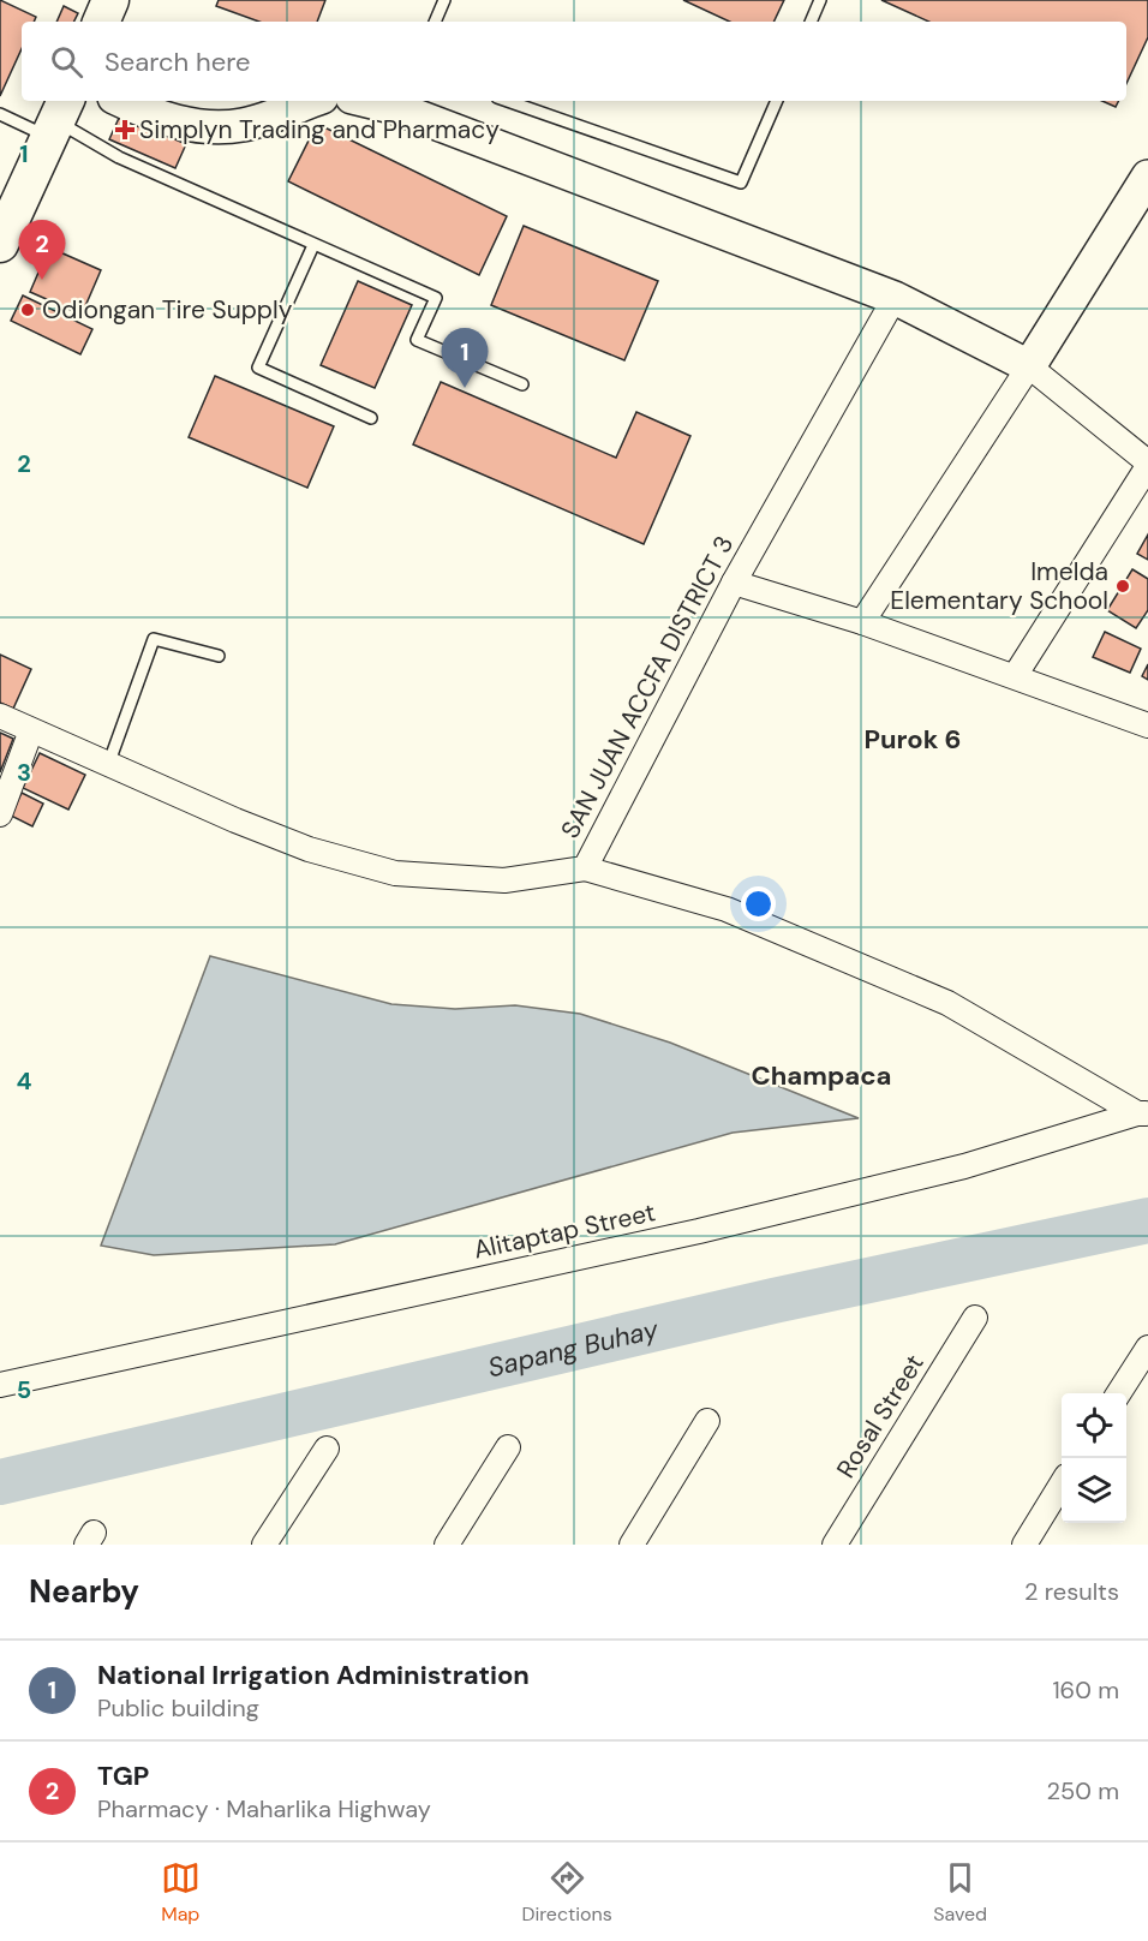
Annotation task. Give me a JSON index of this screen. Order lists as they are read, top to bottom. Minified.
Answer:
{"streets":{"street":["SAN JUAN ACCFA DISTRICT 3","Alitaptap Street","Rosal Street"]},"crossings":[["SAN JUAN ACCFA DISTRICT 3","Alitaptap Street"]],"districts":["Purok 6","Champaca"],"water":["Sapang Buhay"],"places":{"health":["Simplyn Trading and Pharmacy"],"other":["Odiongan Tire Supply","Imelda Elementary School"]},"page":{"search":"Search here","pins":["2","1"],"heading":["Nearby","2 results"],"list":[{"mark":"1","name":"National Irrigation Administration","note":"Public building","value":"160 m"},{"mark":"2","name":"TGP","note":"Pharmacy · Maharlika Highway","value":"250 m"}],"nav":["Map","Directions","Saved"]},"grid":{"rows":["1","2","3","4","5"]}}
